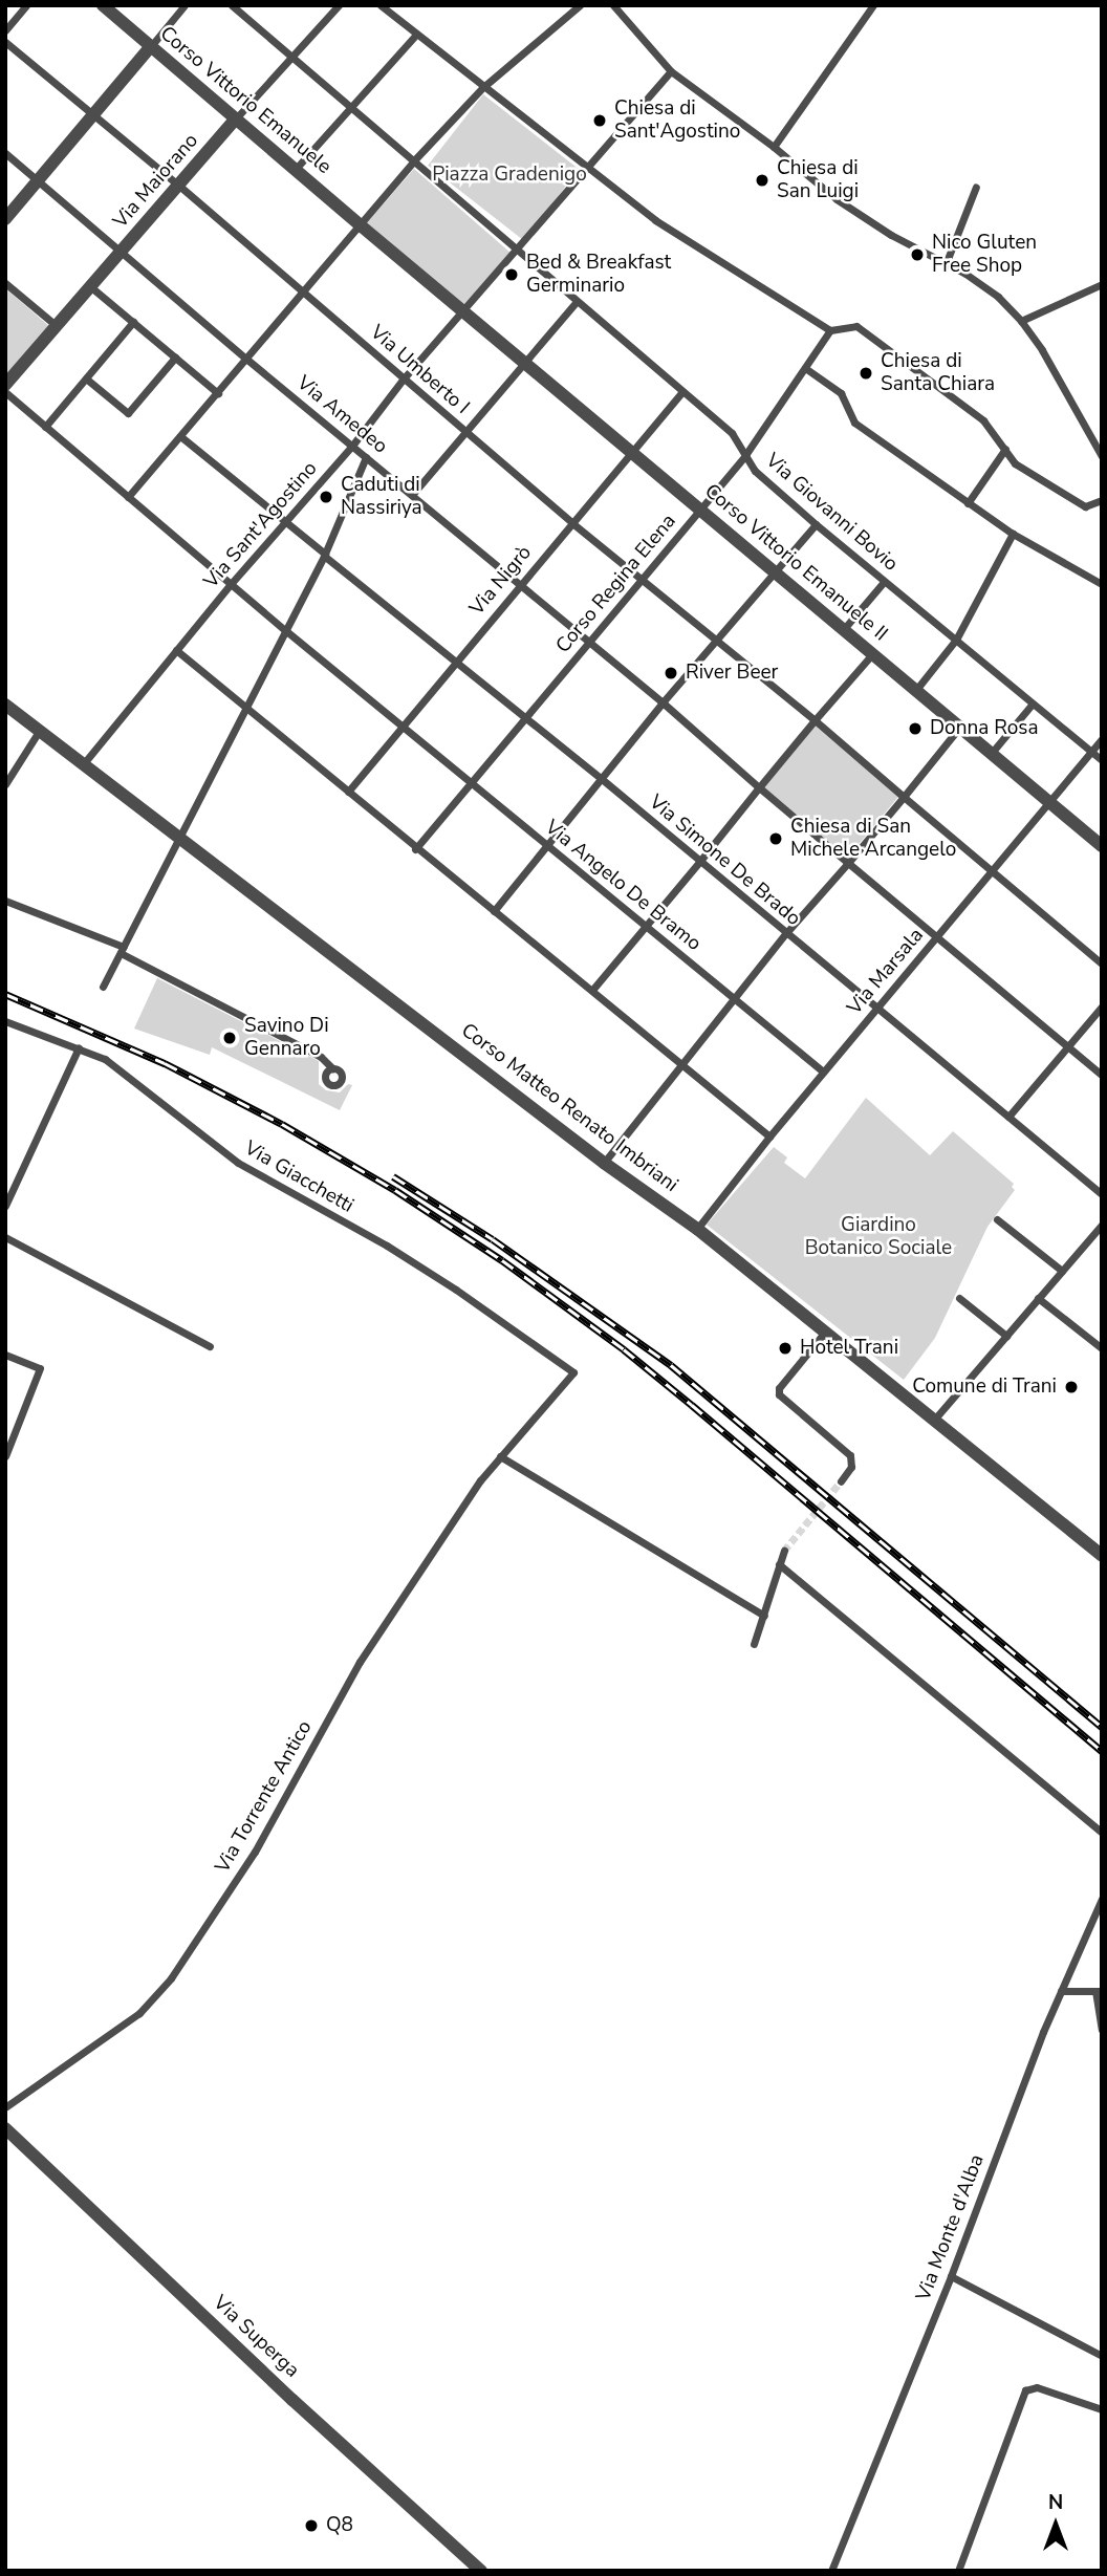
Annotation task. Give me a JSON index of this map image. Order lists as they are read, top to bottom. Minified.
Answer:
{"streets":{"street":["Corso Vittorio Emanuele","Via Maiorano","Via Umberto I","Via Amedeo","Via Giovanni Bovio","Via Sant'Agostino","Corso Vittorio Emanuele II","Via Nigrò","Corso Regina Elena","Via Simone De Brado","Via Angelo De Bramo","Via Marsala","Corso Matteo Renato Imbriani","Via Giacchetti","Via Torrente Antico","Via Monte d'Alba","Via Superga"]},"crossings":[["Corso Vittorio Emanuele","Via Maiorano"],["Via Maiorano","Via Umberto I"],["Via Maiorano","Via Amedeo"],["Via Umberto I","Via Sant'Agostino"],["Via Umberto I","Via Nigrò"],["Via Umberto I","Corso Regina Elena"],["Via Amedeo","Via Sant'Agostino"],["Via Amedeo","Via Nigrò"],["Via Amedeo","Corso Regina Elena"],["Via Giovanni Bovio","Via Nigrò"],["Via Giovanni Bovio","Corso Regina Elena"],["Via Giovanni Bovio","Via Marsala"],["Via Sant'Agostino","Corso Vittorio Emanuele II"],["Via Sant'Agostino","Via Simone De Brado"],["Via Sant'Agostino","Via Angelo De Bramo"],["Via Sant'Agostino","Corso Matteo Renato Imbriani"],["Corso Vittorio Emanuele II","Via Nigrò"],["Corso Vittorio Emanuele II","Corso Regina Elena"],["Corso Vittorio Emanuele II","Via Marsala"],["Via Nigrò","Via Simone De Brado"],["Via Nigrò","Via Angelo De Bramo"],["Corso Regina Elena","Via Simone De Brado"],["Corso Regina Elena","Via Angelo De Bramo"],["Via Simone De Brado","Via Marsala"],["Via Angelo De Bramo","Via Marsala"],["Via Marsala","Corso Matteo Renato Imbriani"],["Via Giacchetti","Via Torrente Antico"]],"parks":["Piazza Gradenigo","Giardino Botanico Sociale"],"places":["Chiesa di Sant'Agostino","Chiesa di San Luigi","Nico Gluten Free Shop","Bed & Breakfast Germinario","Chiesa di Santa Chiara","Caduti di Nassiriya","River Beer","Donna Rosa","Chiesa di San Michele Arcangelo","Savino Di Gennaro","Hotel Trani","Comune di Trani","Q8"],"north":"top"}
